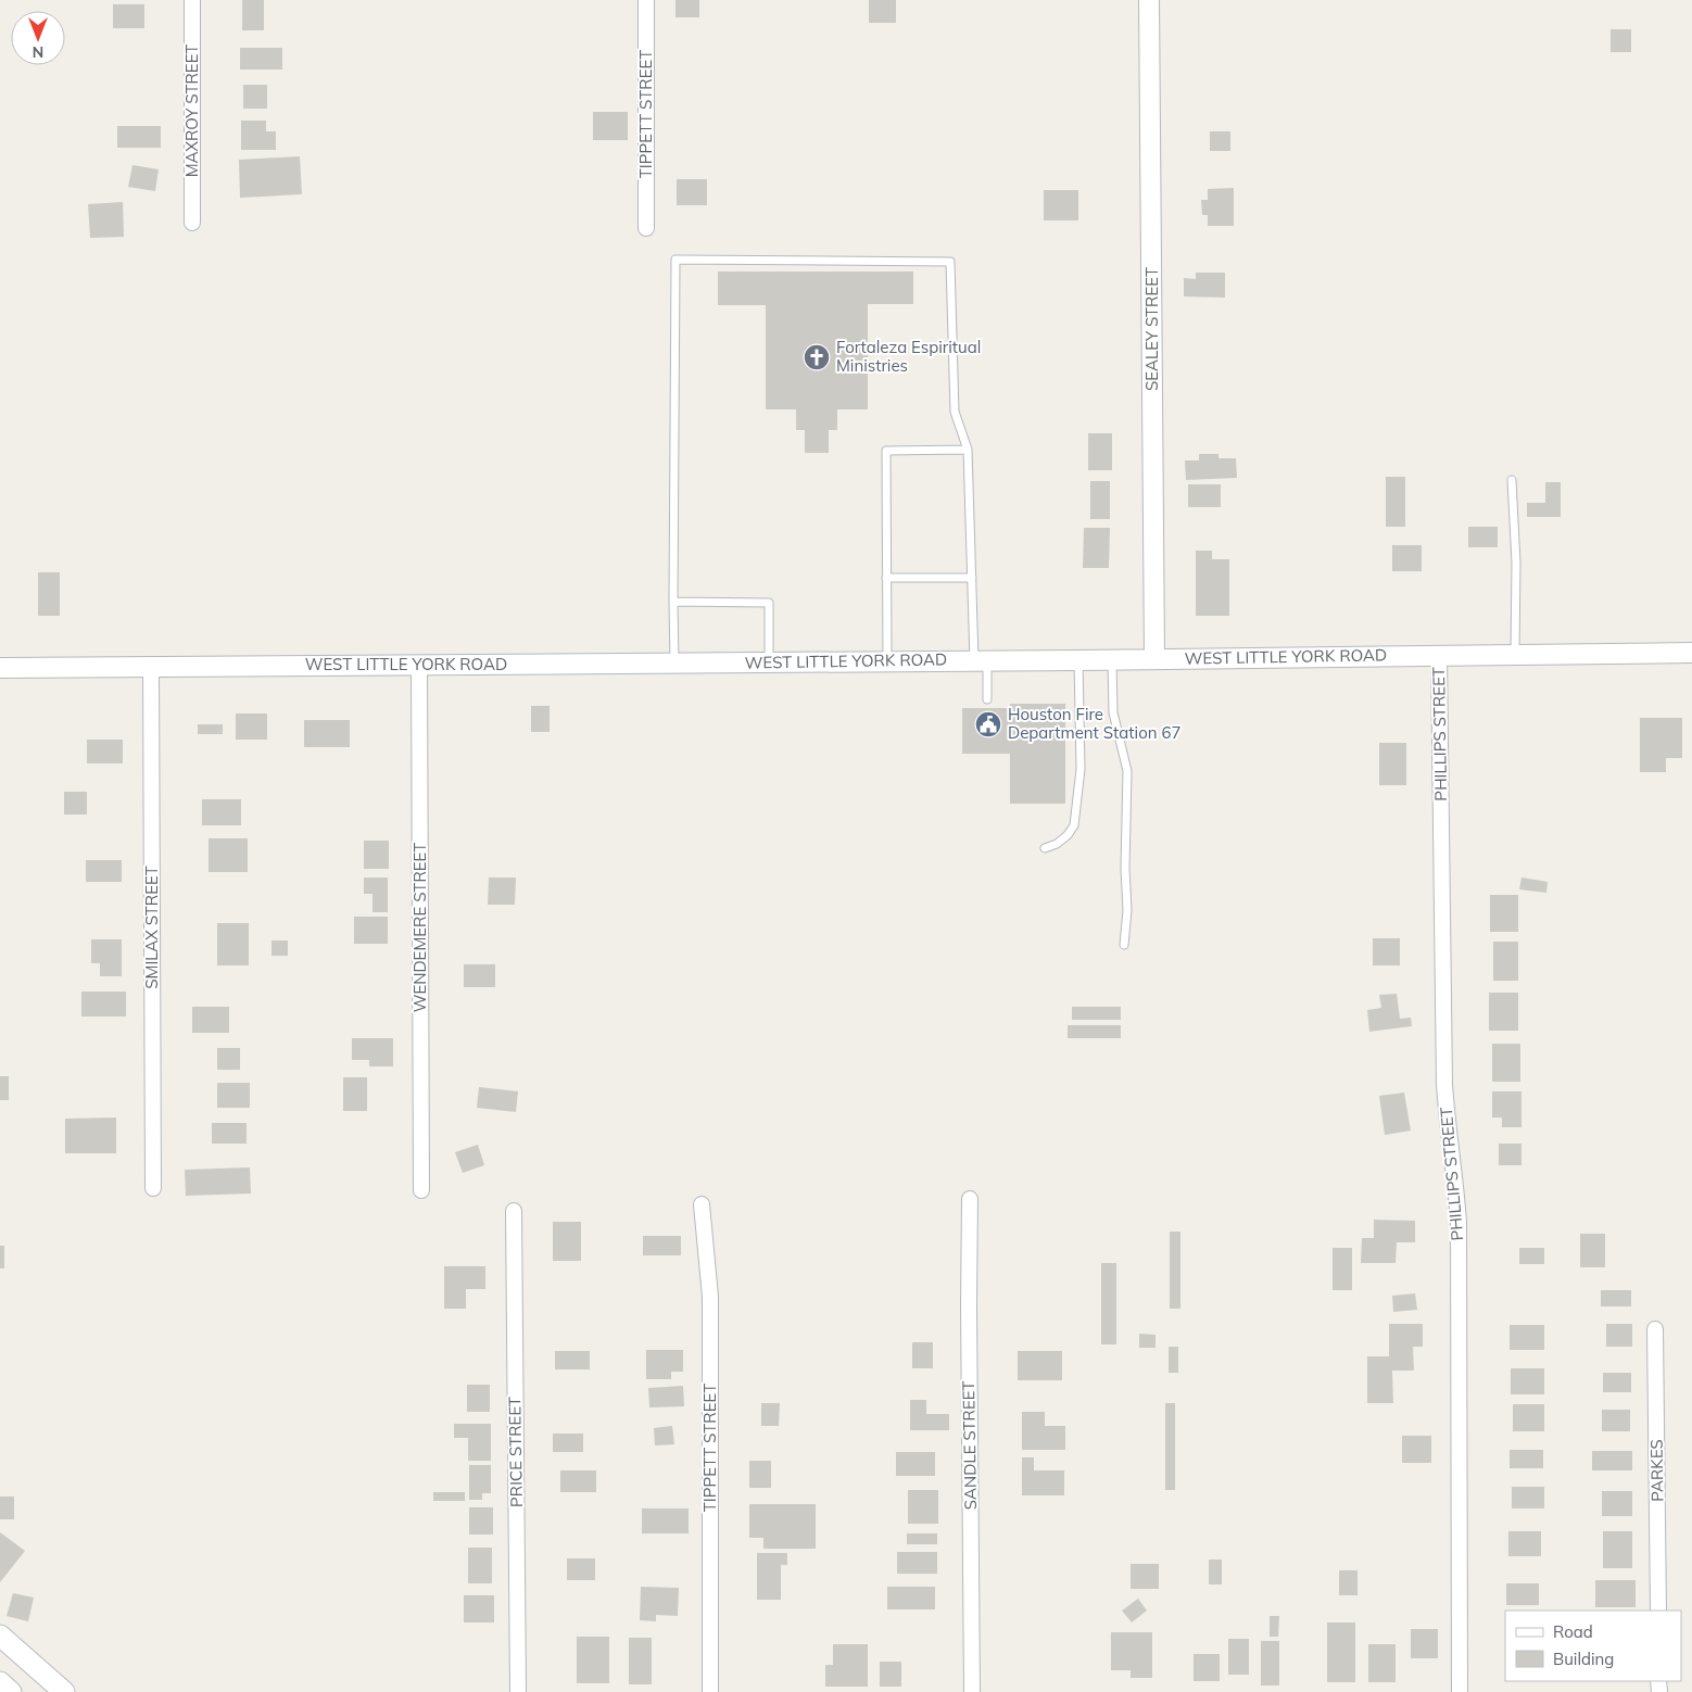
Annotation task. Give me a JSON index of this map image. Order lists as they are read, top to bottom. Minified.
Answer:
{"streets":{"street":["MAXROY STREET","TIPPETT STREET","SEALEY STREET","WEST LITTLE YORK ROAD","PHILLIPS STREET","SMILAX STREET","WENDEMERE STREET","SANDLE STREET","PRICE STREET","PARKES"]},"crossings":[["SEALEY STREET","WEST LITTLE YORK ROAD"],["WEST LITTLE YORK ROAD","PHILLIPS STREET"],["WEST LITTLE YORK ROAD","SMILAX STREET"],["WEST LITTLE YORK ROAD","WENDEMERE STREET"]],"places":{"church":["Fortaleza Espiritual Ministries"],"public building":["Houston Fire Department Station 67"]},"legend":["Road","Building"],"north":"bottom"}
